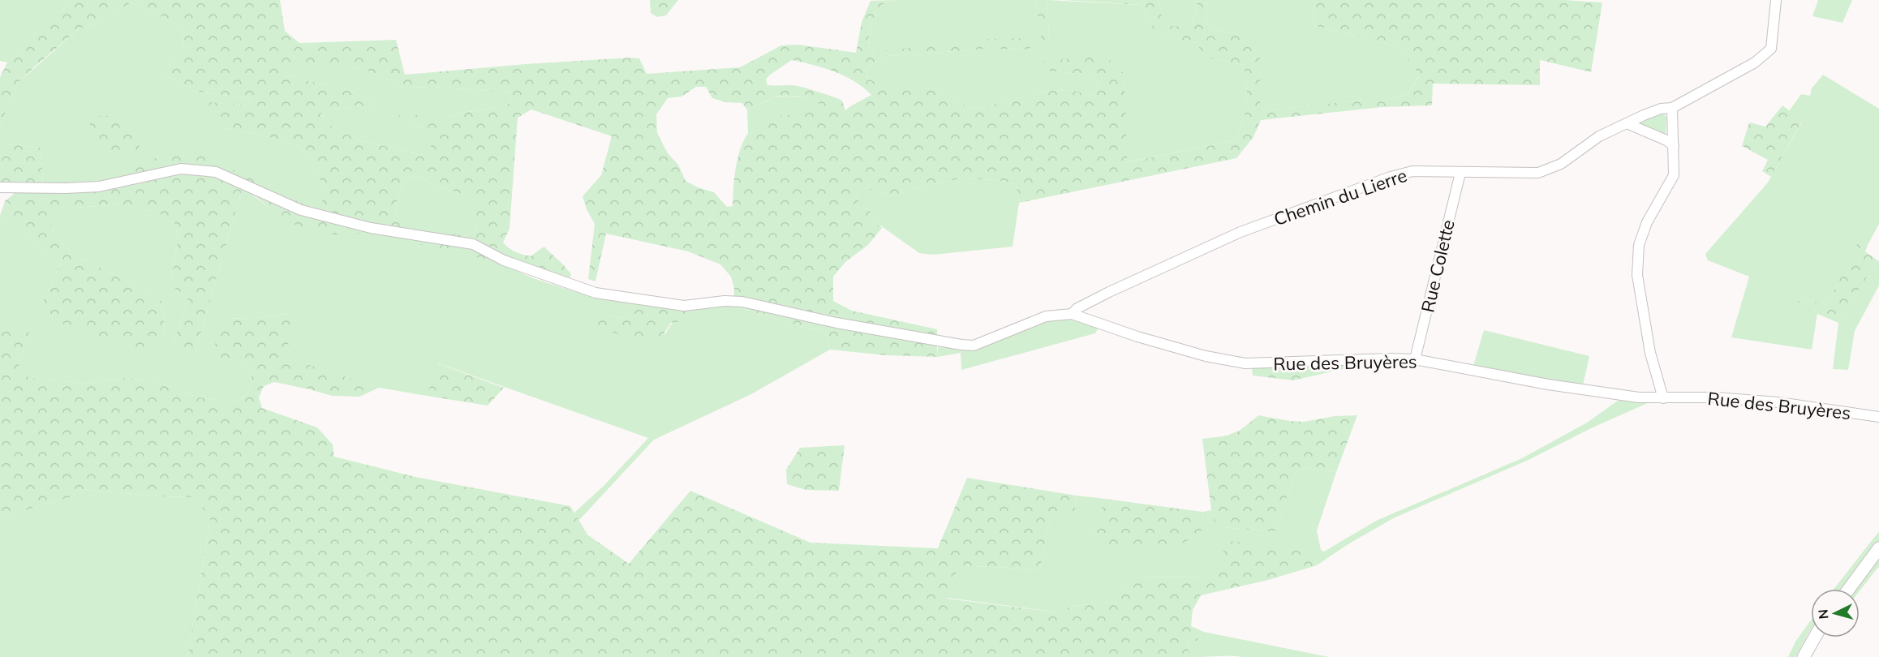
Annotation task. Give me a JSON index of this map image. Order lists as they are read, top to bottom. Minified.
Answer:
{"streets":{"street":["Chemin du Lierre","Rue Colette","Rue des Bruyères"]},"crossings":[["Chemin du Lierre","Rue Colette"],["Chemin du Lierre","Rue des Bruyères"],["Rue Colette","Rue des Bruyères"]],"north":"left"}
